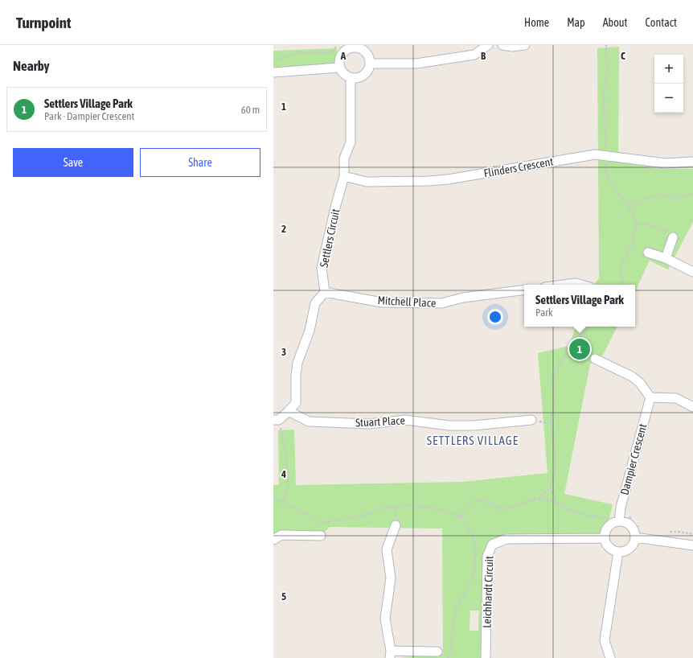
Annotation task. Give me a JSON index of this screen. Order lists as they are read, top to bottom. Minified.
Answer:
{"streets":{"street":["Flinders Crescent","Settlers Circuit","Mitchell Place","Stuart Place","Dampier Crescent","Leichhardt Circuit"]},"crossings":[["Flinders Crescent","Settlers Circuit"],["Settlers Circuit","Mitchell Place"],["Dampier Crescent","Leichhardt Circuit"]],"districts":["SETTLERS VILLAGE"],"page":{"header":"Turnpoint","nav":["Home","Map","About","Contact"],"heading":"Nearby","map_buttons":["+","−"],"list":[{"mark":"1","name":"Settlers Village Park","note":"Park · Dampier Crescent","value":"60 m"}],"buttons":["Save","Share"],"popup":["Settlers Village Park","Park"],"pins":"1"},"grid":{"columns":["A","B","C"],"rows":["1","2","3","4","5"]}}
